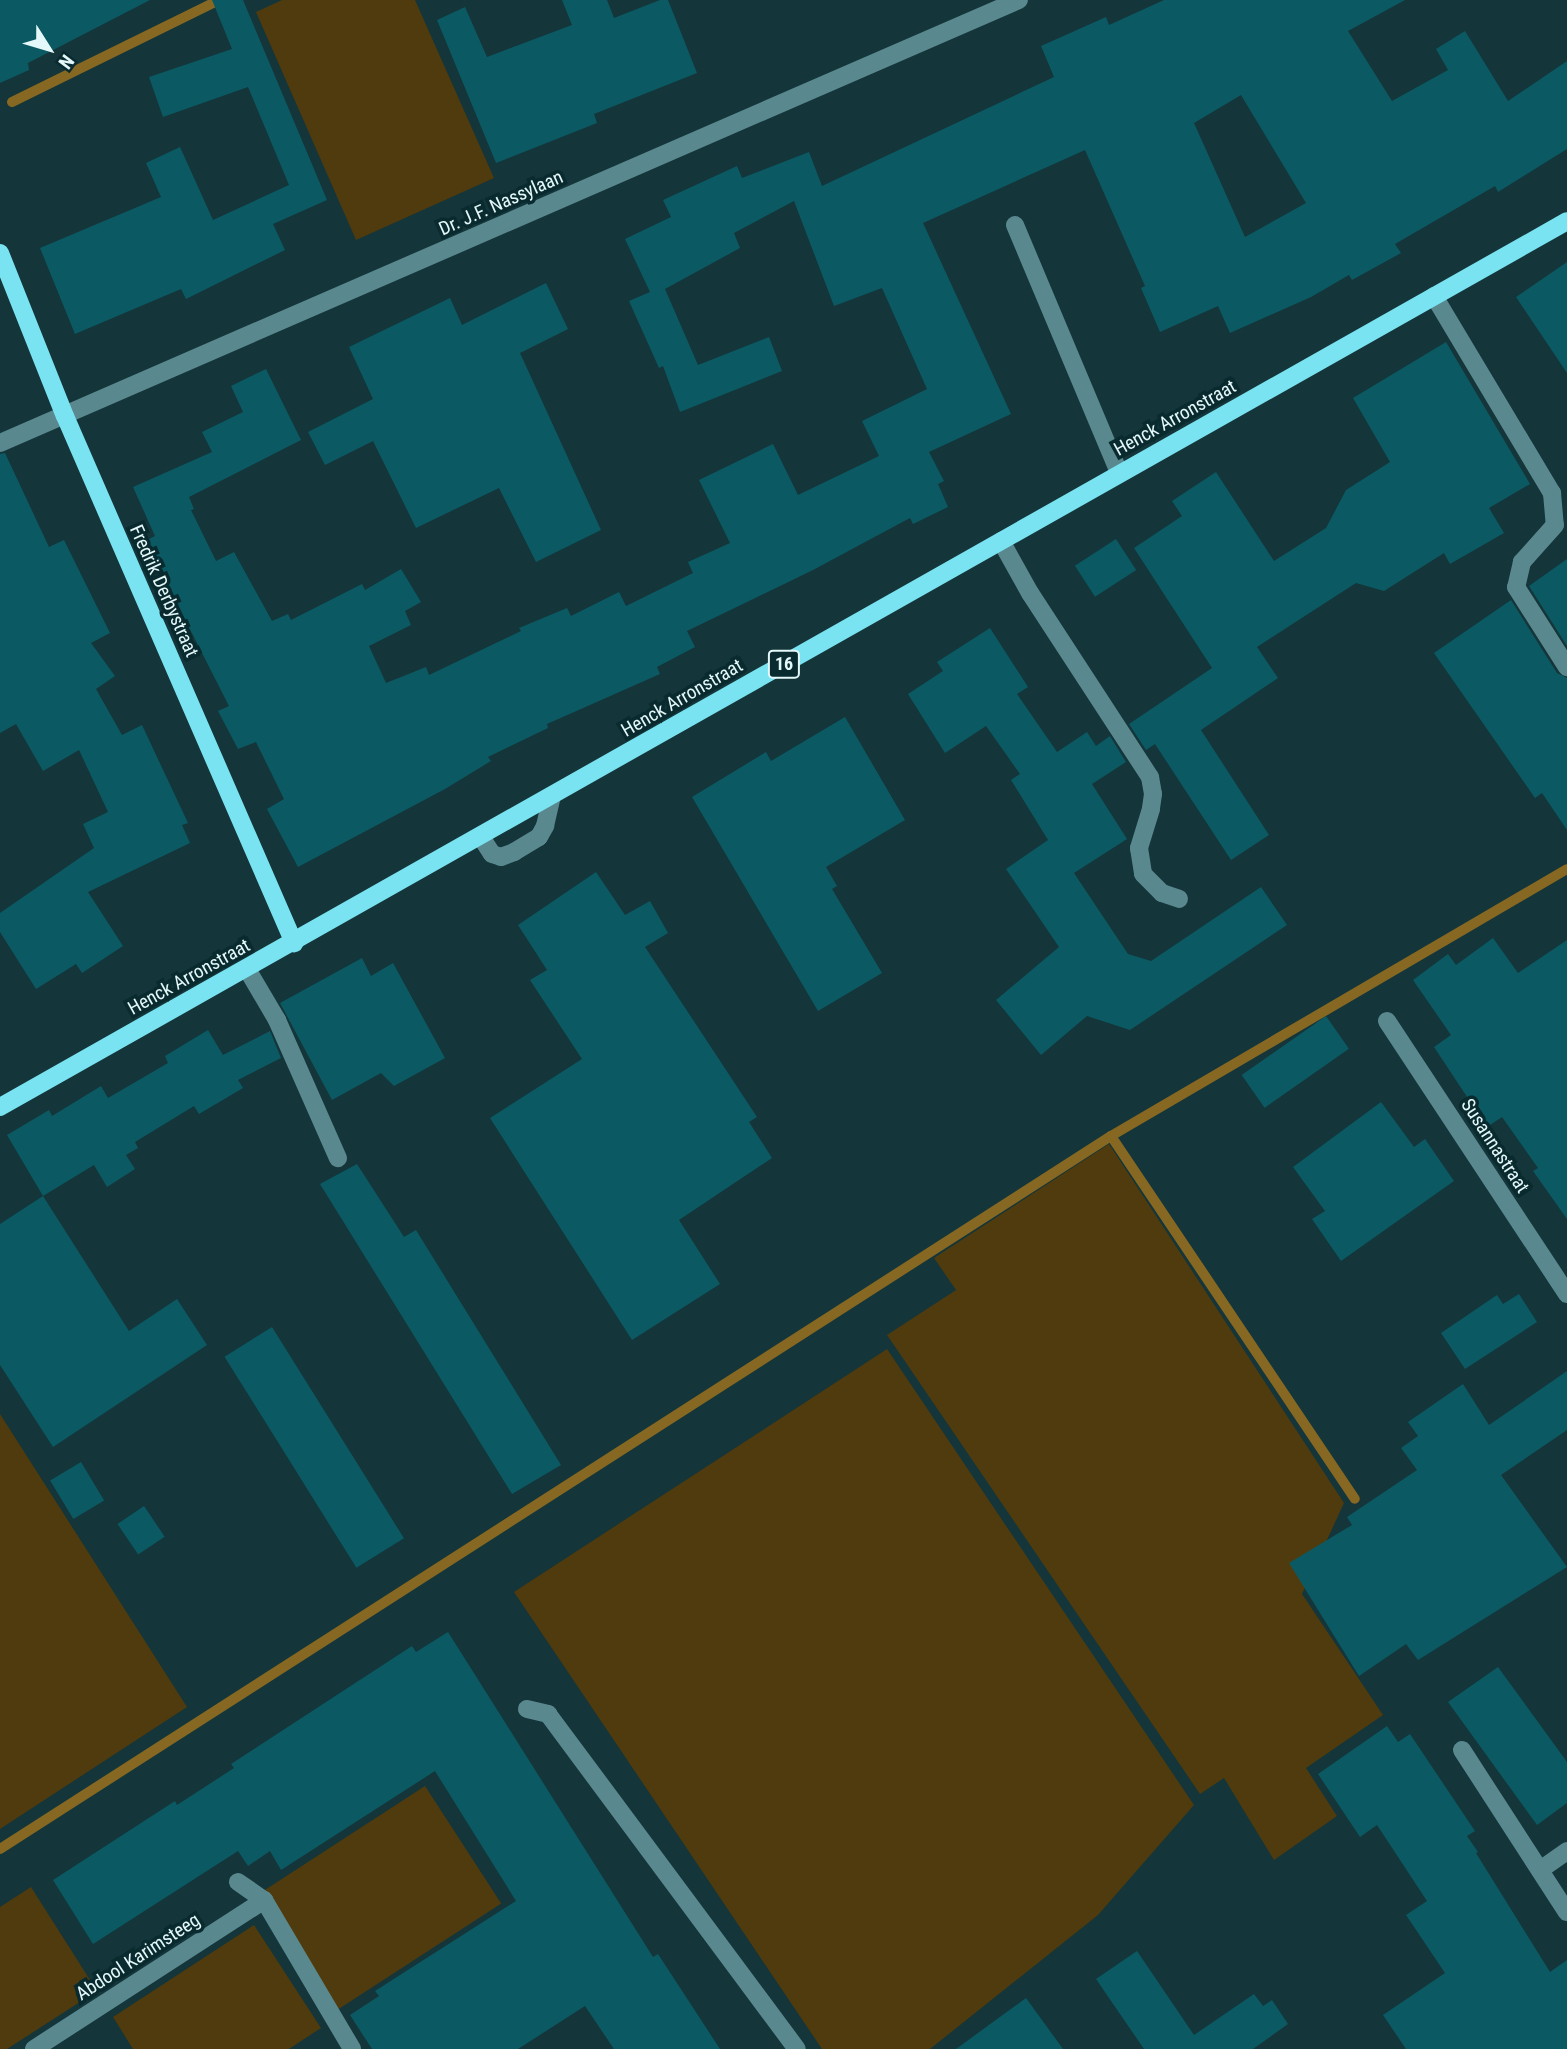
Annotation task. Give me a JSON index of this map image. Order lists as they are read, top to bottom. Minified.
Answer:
{"streets":{"main road":["Henck Arronstraat","Fredrik Derbystraat","16"],"street":["Dr. J.F. Nassylaan","Susannastraat","Abdool Karimsteeg"]},"crossings":[["Dr. J.F. Nassylaan","Fredrik Derbystraat"],["Henck Arronstraat","Fredrik Derbystraat"]],"north":"bottom right"}
